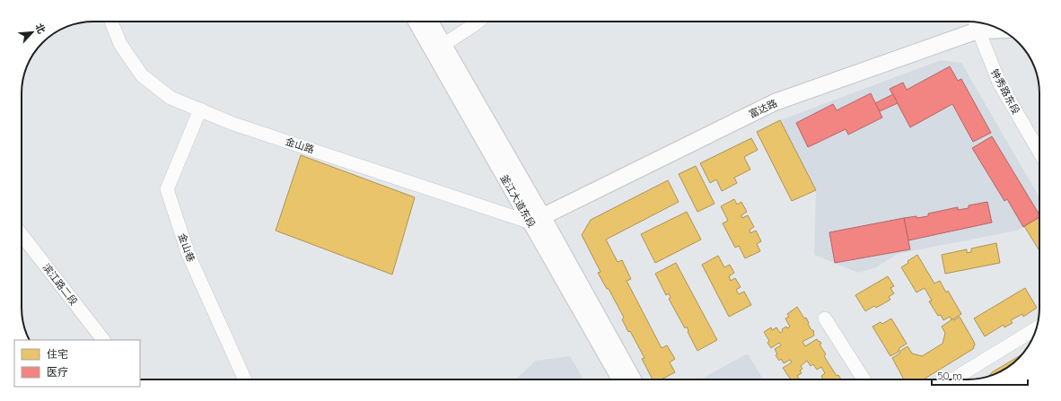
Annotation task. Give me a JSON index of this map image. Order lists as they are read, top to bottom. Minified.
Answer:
{"streets":{"main road":["富达路","釜江大道东段"],"street":["钟秀路东段","金山路","金山巷","滨江路二段"]},"crossings":[["钟秀路东段","富达路"],["富达路","金山路"],["富达路","釜江大道东段"],["金山路","釜江大道东段"],["金山路","金山巷"]],"legend":["住宅","医疗"],"scale_bar":"50 m","north":"top right"}
